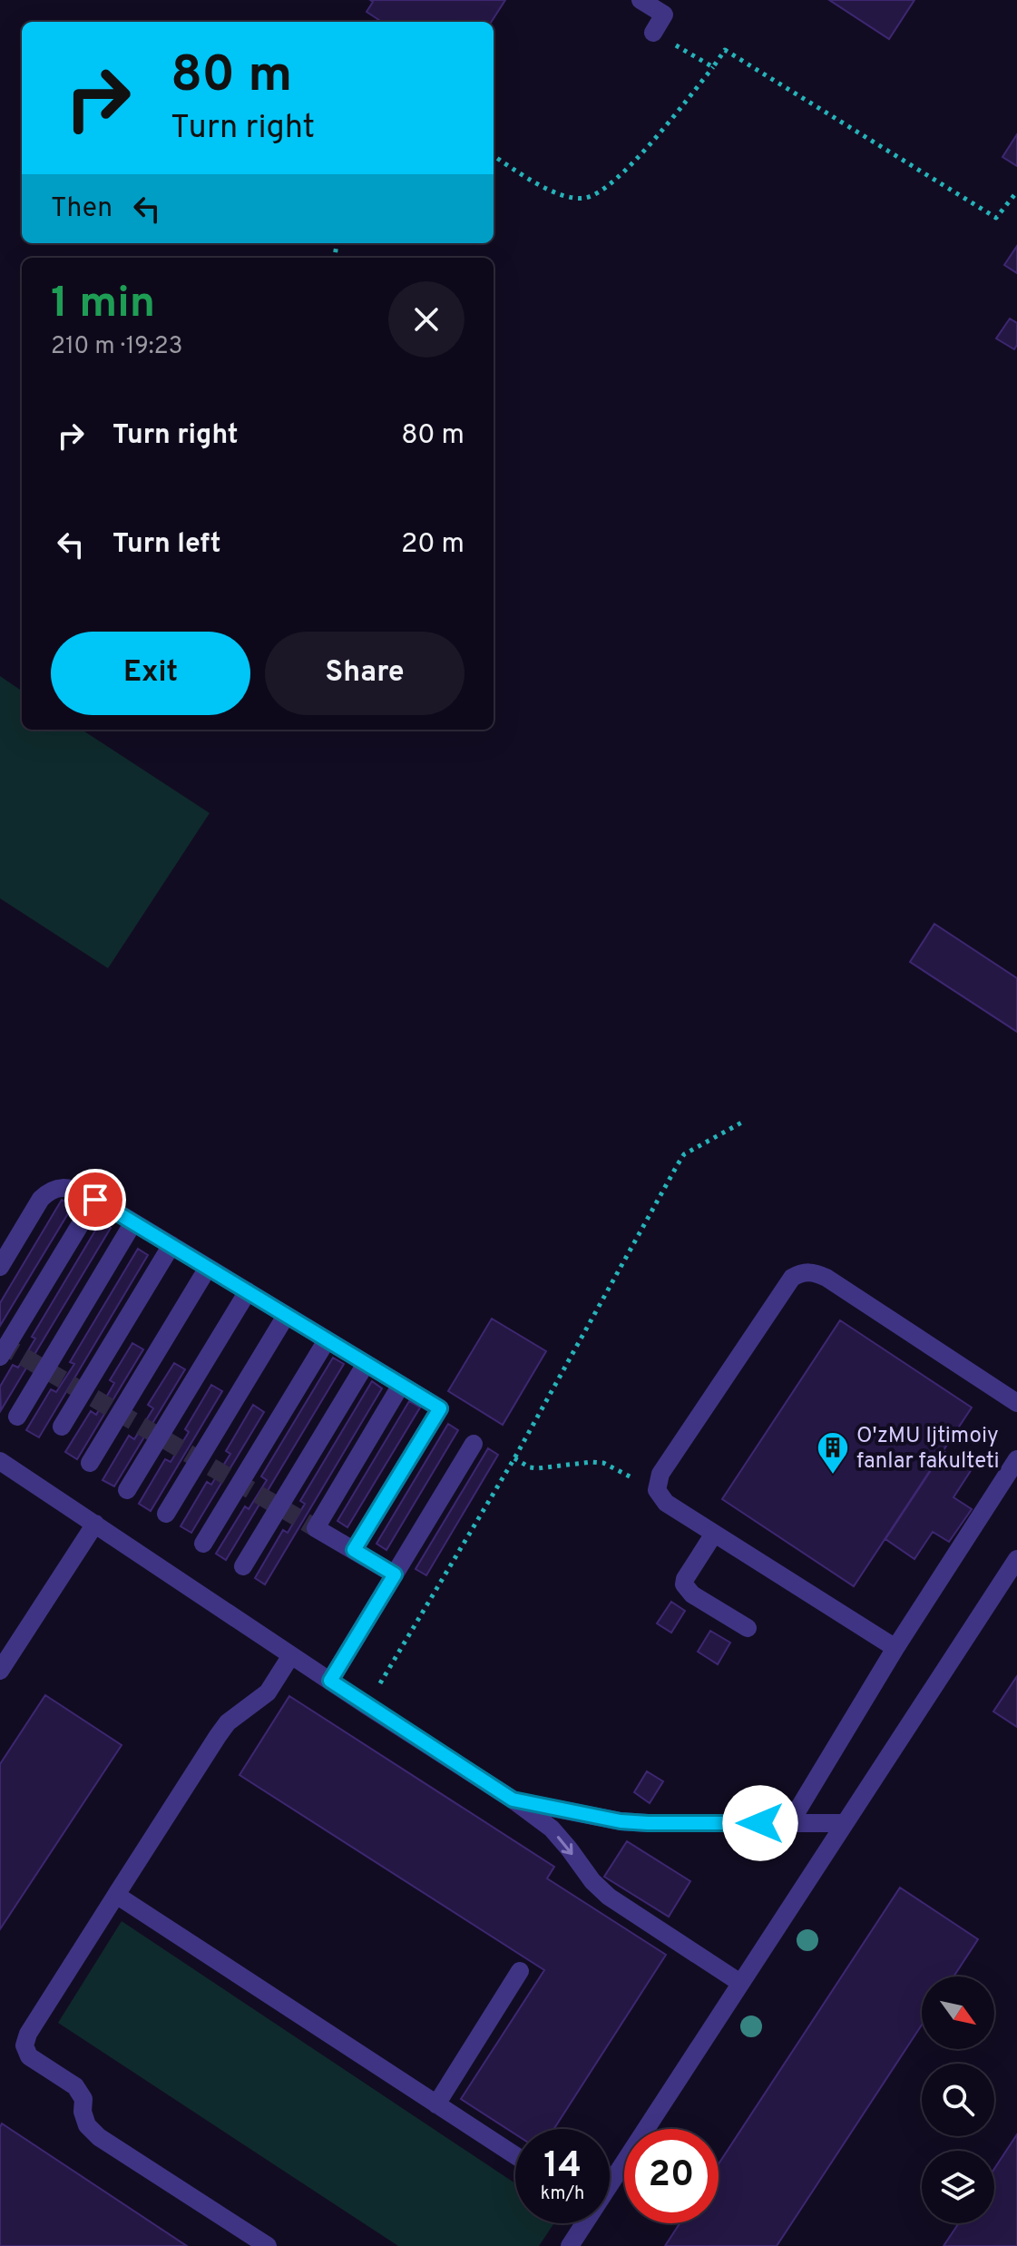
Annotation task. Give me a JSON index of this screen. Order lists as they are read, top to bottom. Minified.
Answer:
{"places":{"building":["O'zMU Ijtimoiy fanlar fakulteti"]},"north":"bottom right","page":{"turn":["80 m","Turn right"],"then":"Then","heading":["1 min","210 m · 19:23"],"list":[{"name":"Turn right","value":"80 m"},{"name":"Turn left","value":"20 m"}],"buttons":["Exit","Share"],"speed":"14 km/h","limit":"20"}}
